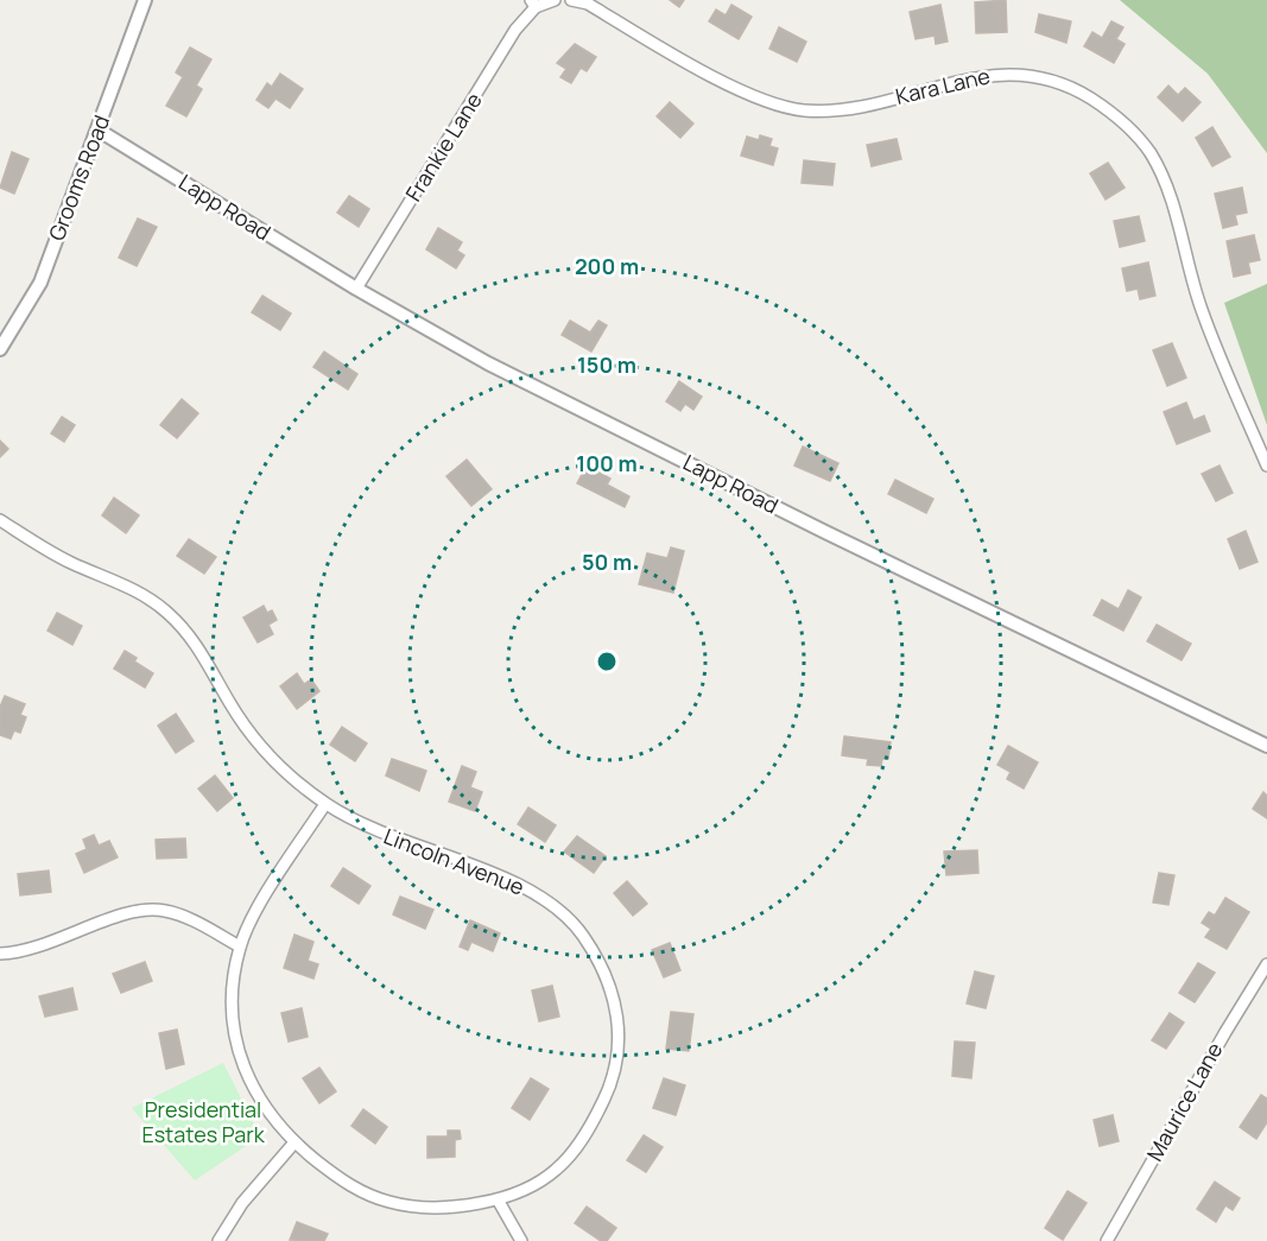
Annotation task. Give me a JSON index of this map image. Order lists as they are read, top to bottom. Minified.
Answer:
{"streets":{"street":["Kara Lane","Frankie Lane","Grooms Road","Lapp Road","Lincoln Avenue","Maurice Lane"]},"crossings":[["Frankie Lane","Lapp Road"],["Grooms Road","Lapp Road"]],"parks":["Presidential Estates Park"],"rings":["200 m","150 m","100 m","50 m"]}
